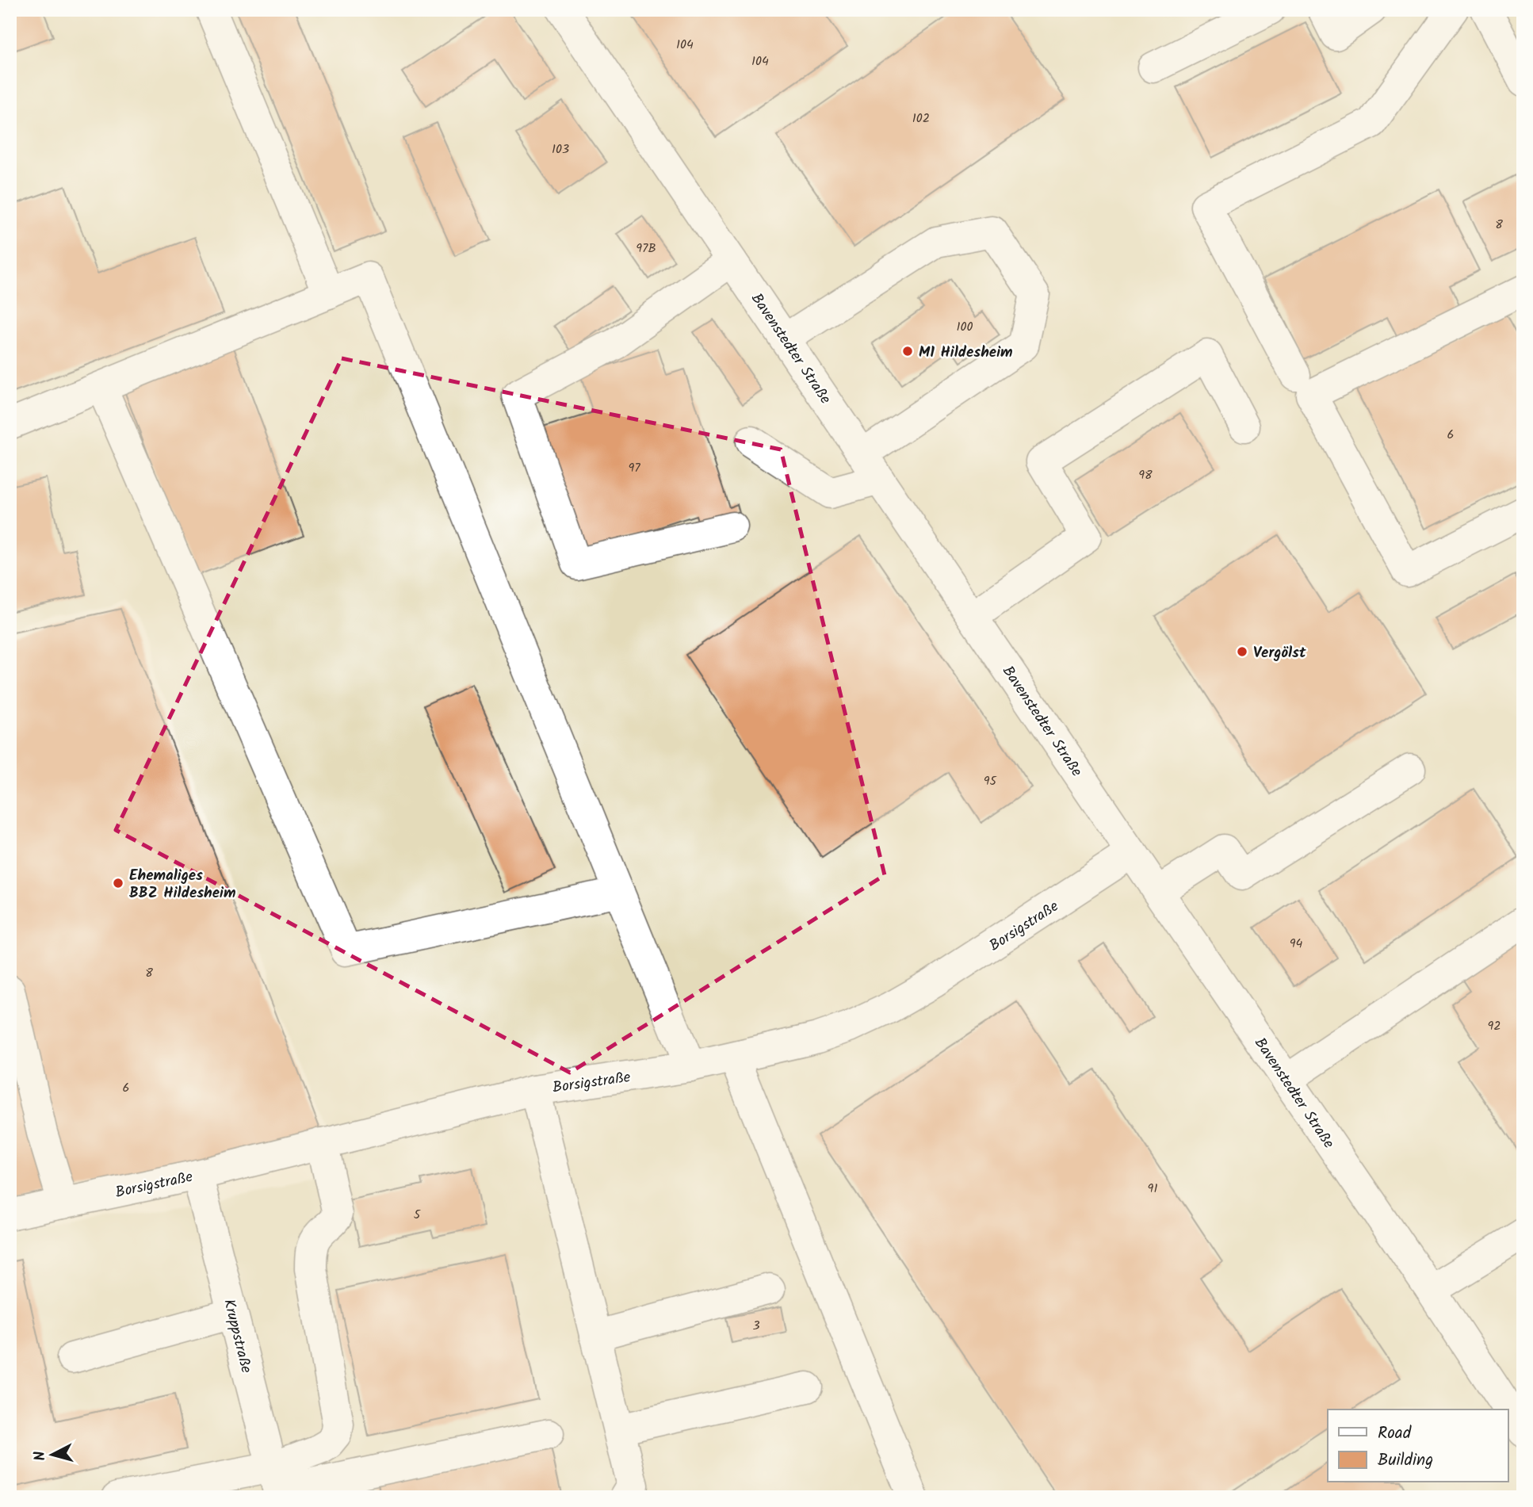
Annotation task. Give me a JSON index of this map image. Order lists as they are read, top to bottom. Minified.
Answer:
{"streets":{"street":["Bavenstedter Straße","Borsigstraße","Kruppstraße"]},"crossings":[["Bavenstedter Straße","Borsigstraße"],["Borsigstraße","Kruppstraße"]],"places":["M1 Hildesheim","Vergölst","Ehemaliges BBZ Hildesheim"],"house_numbers":["104","104","102","103","8","97B","100","6","97","98","95","94","8","92","6","91","5","3"],"legend":["Road","Building"],"north":"left"}
